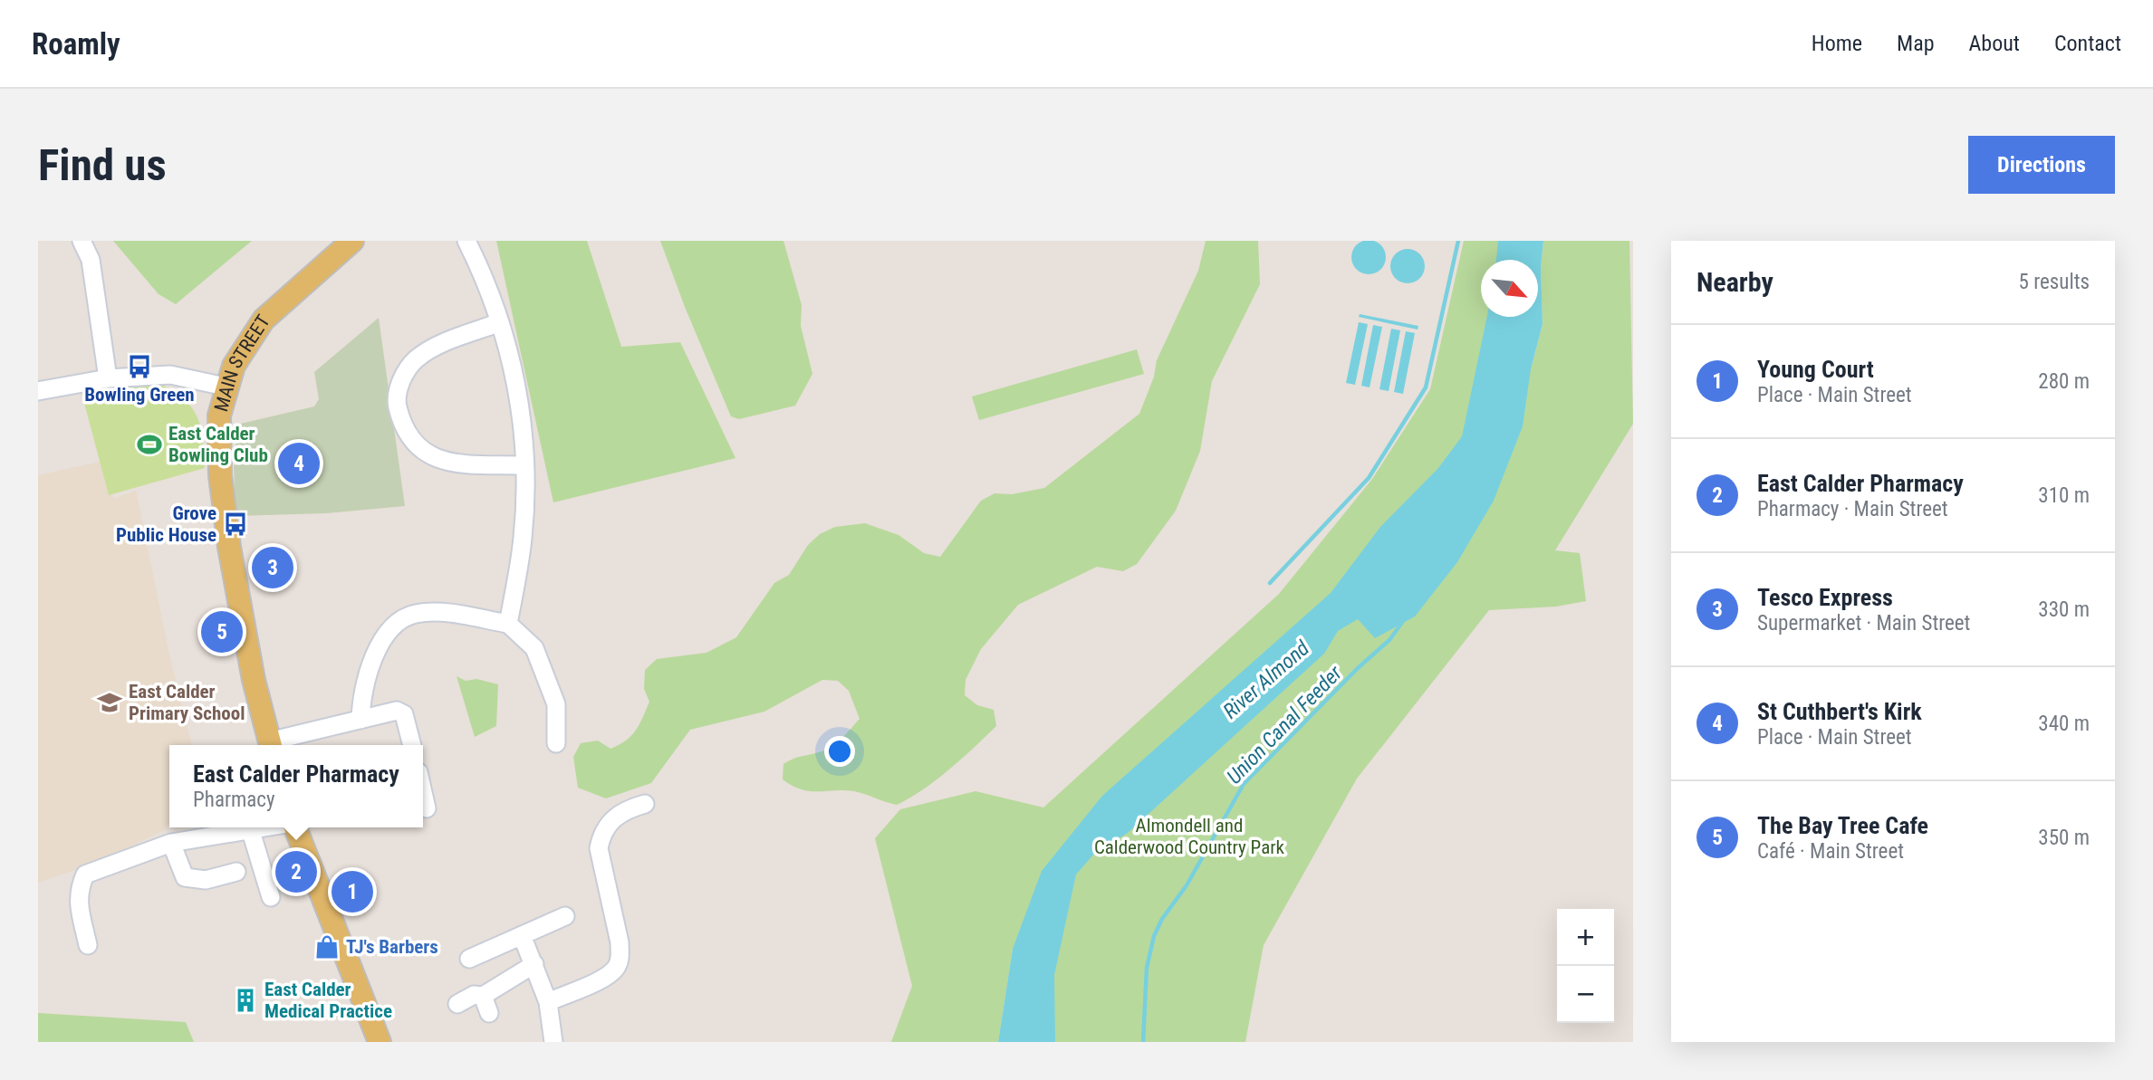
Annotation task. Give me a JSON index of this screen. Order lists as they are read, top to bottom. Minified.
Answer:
{"streets":{"main road":["MAIN STREET"]},"water":["River Almond","Union Canal Feeder"],"parks":["Almondell and Calderwood Country Park"],"places":{"bus stop":["Bowling Green","Grove Public House"],"sports":["East Calder Bowling Club"],"school or university":["East Calder Primary School"],"shop":["TJ's Barbers"],"building":["East Calder Medical Practice"]},"north":"bottom right","page":{"header":"Roamly","nav":["Home","Map","About","Contact"],"buttons":"Directions","title":"Find us","heading":["Nearby","5 results"],"list":[{"mark":"1","name":"Young Court","note":"Place · Main Street","value":"280 m"},{"mark":"2","name":"East Calder Pharmacy","note":"Pharmacy · Main Street","value":"310 m"},{"mark":"3","name":"Tesco Express","note":"Supermarket · Main Street","value":"330 m"},{"mark":"4","name":"St Cuthbert's Kirk","note":"Place · Main Street","value":"340 m"},{"mark":"5","name":"The Bay Tree Cafe","note":"Café · Main Street","value":"350 m"}],"pins":["4","3","5","2","1"],"popup":["East Calder Pharmacy","Pharmacy"],"map_buttons":["+","−"]}}
